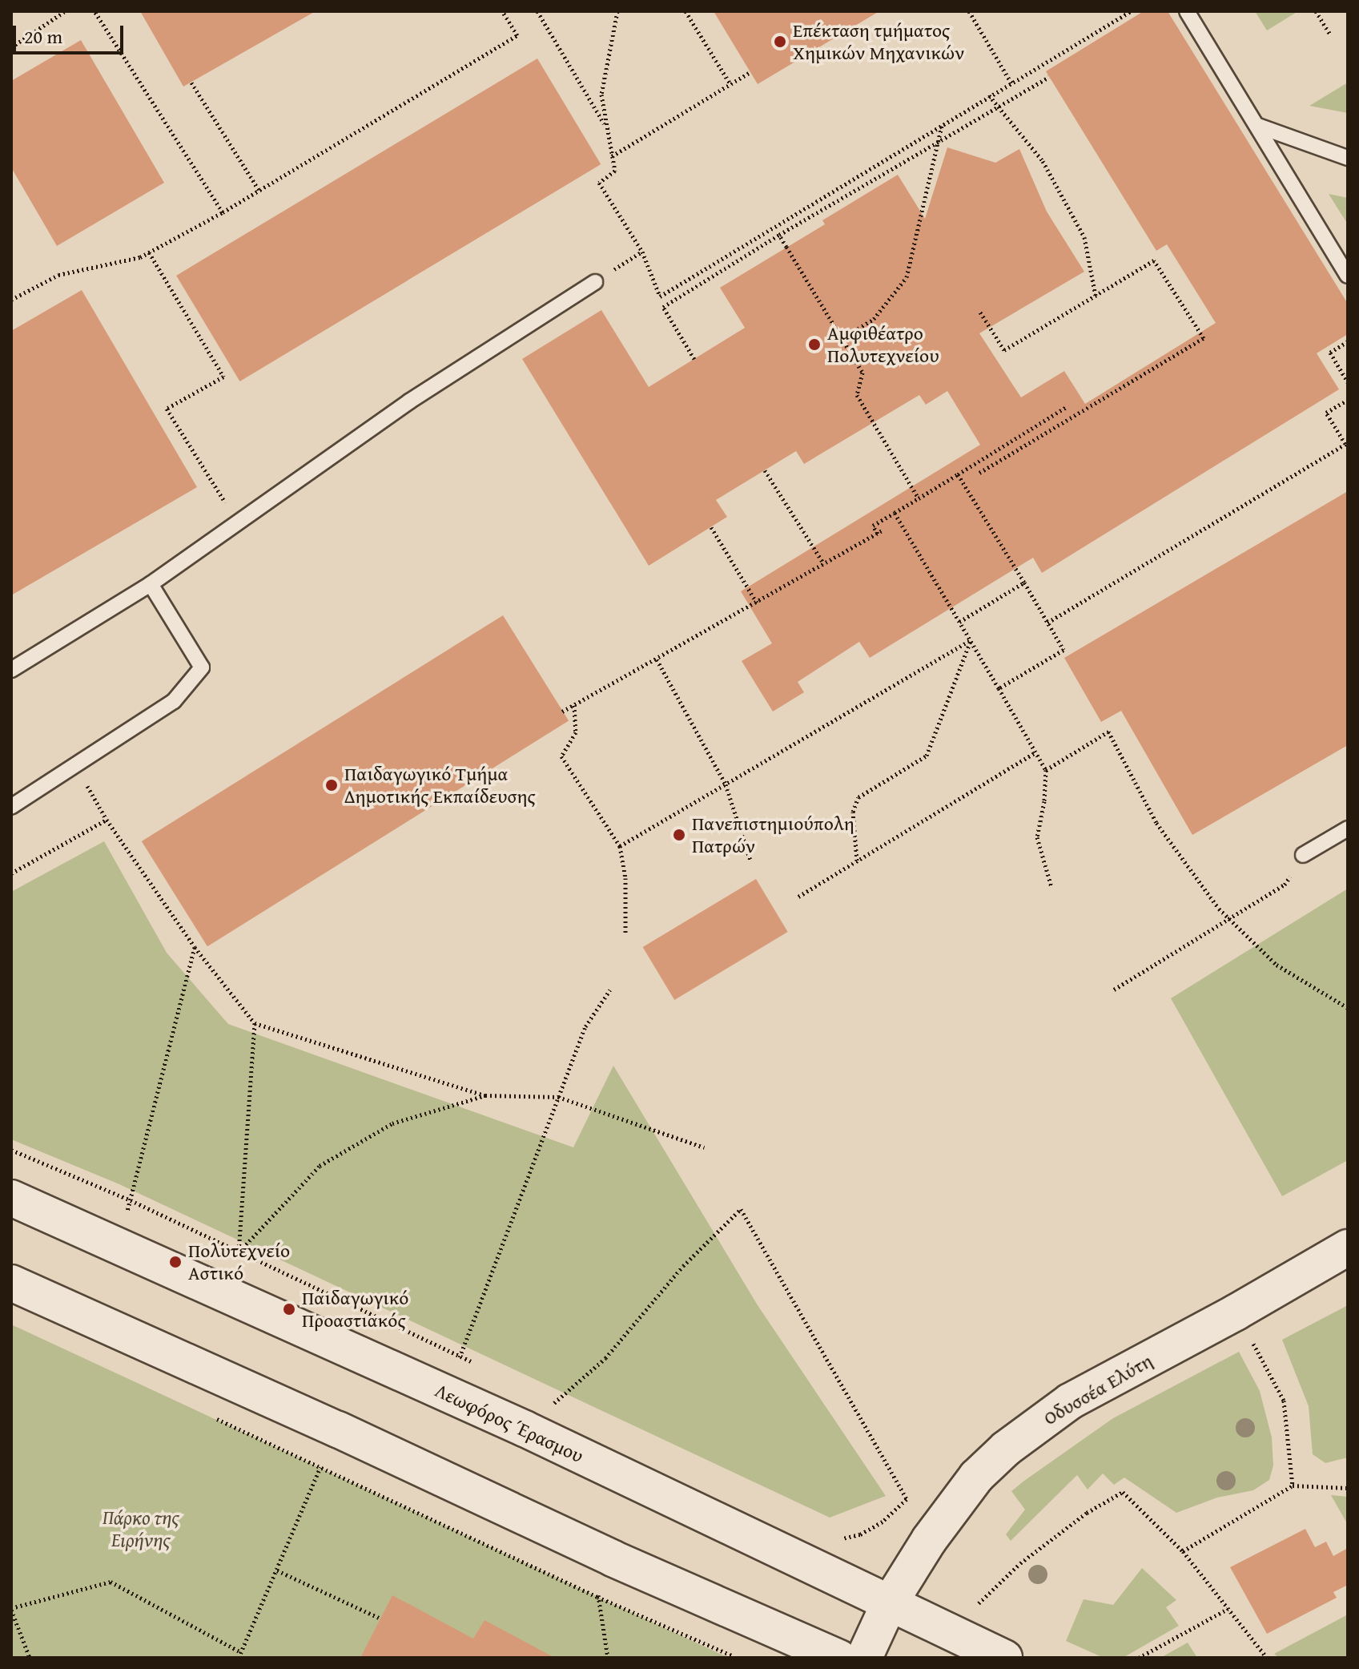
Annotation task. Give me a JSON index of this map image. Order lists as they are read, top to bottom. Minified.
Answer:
{"streets":{"street":["Οδυσσέα Ελύτη","Λεωφόρος Έρασμου"]},"crossings":[["Οδυσσέα Ελύτη","Λεωφόρος Έρασμου"]],"parks":["Πάρκο της Ειρήνης"],"places":["Επέκταση τμήματος Χημικών Μηχανικών","Αμφιθέατρο Πολυτεχνείου","Παιδαγωγικό Τμήμα Δημοτικής Εκπαίδευσης","Πανεπιστημιούπολη Πατρών","Πολυτεχνείο Αστικό","Παιδαγωγικό Προαστιακός"],"scale_bar":"20 m"}
